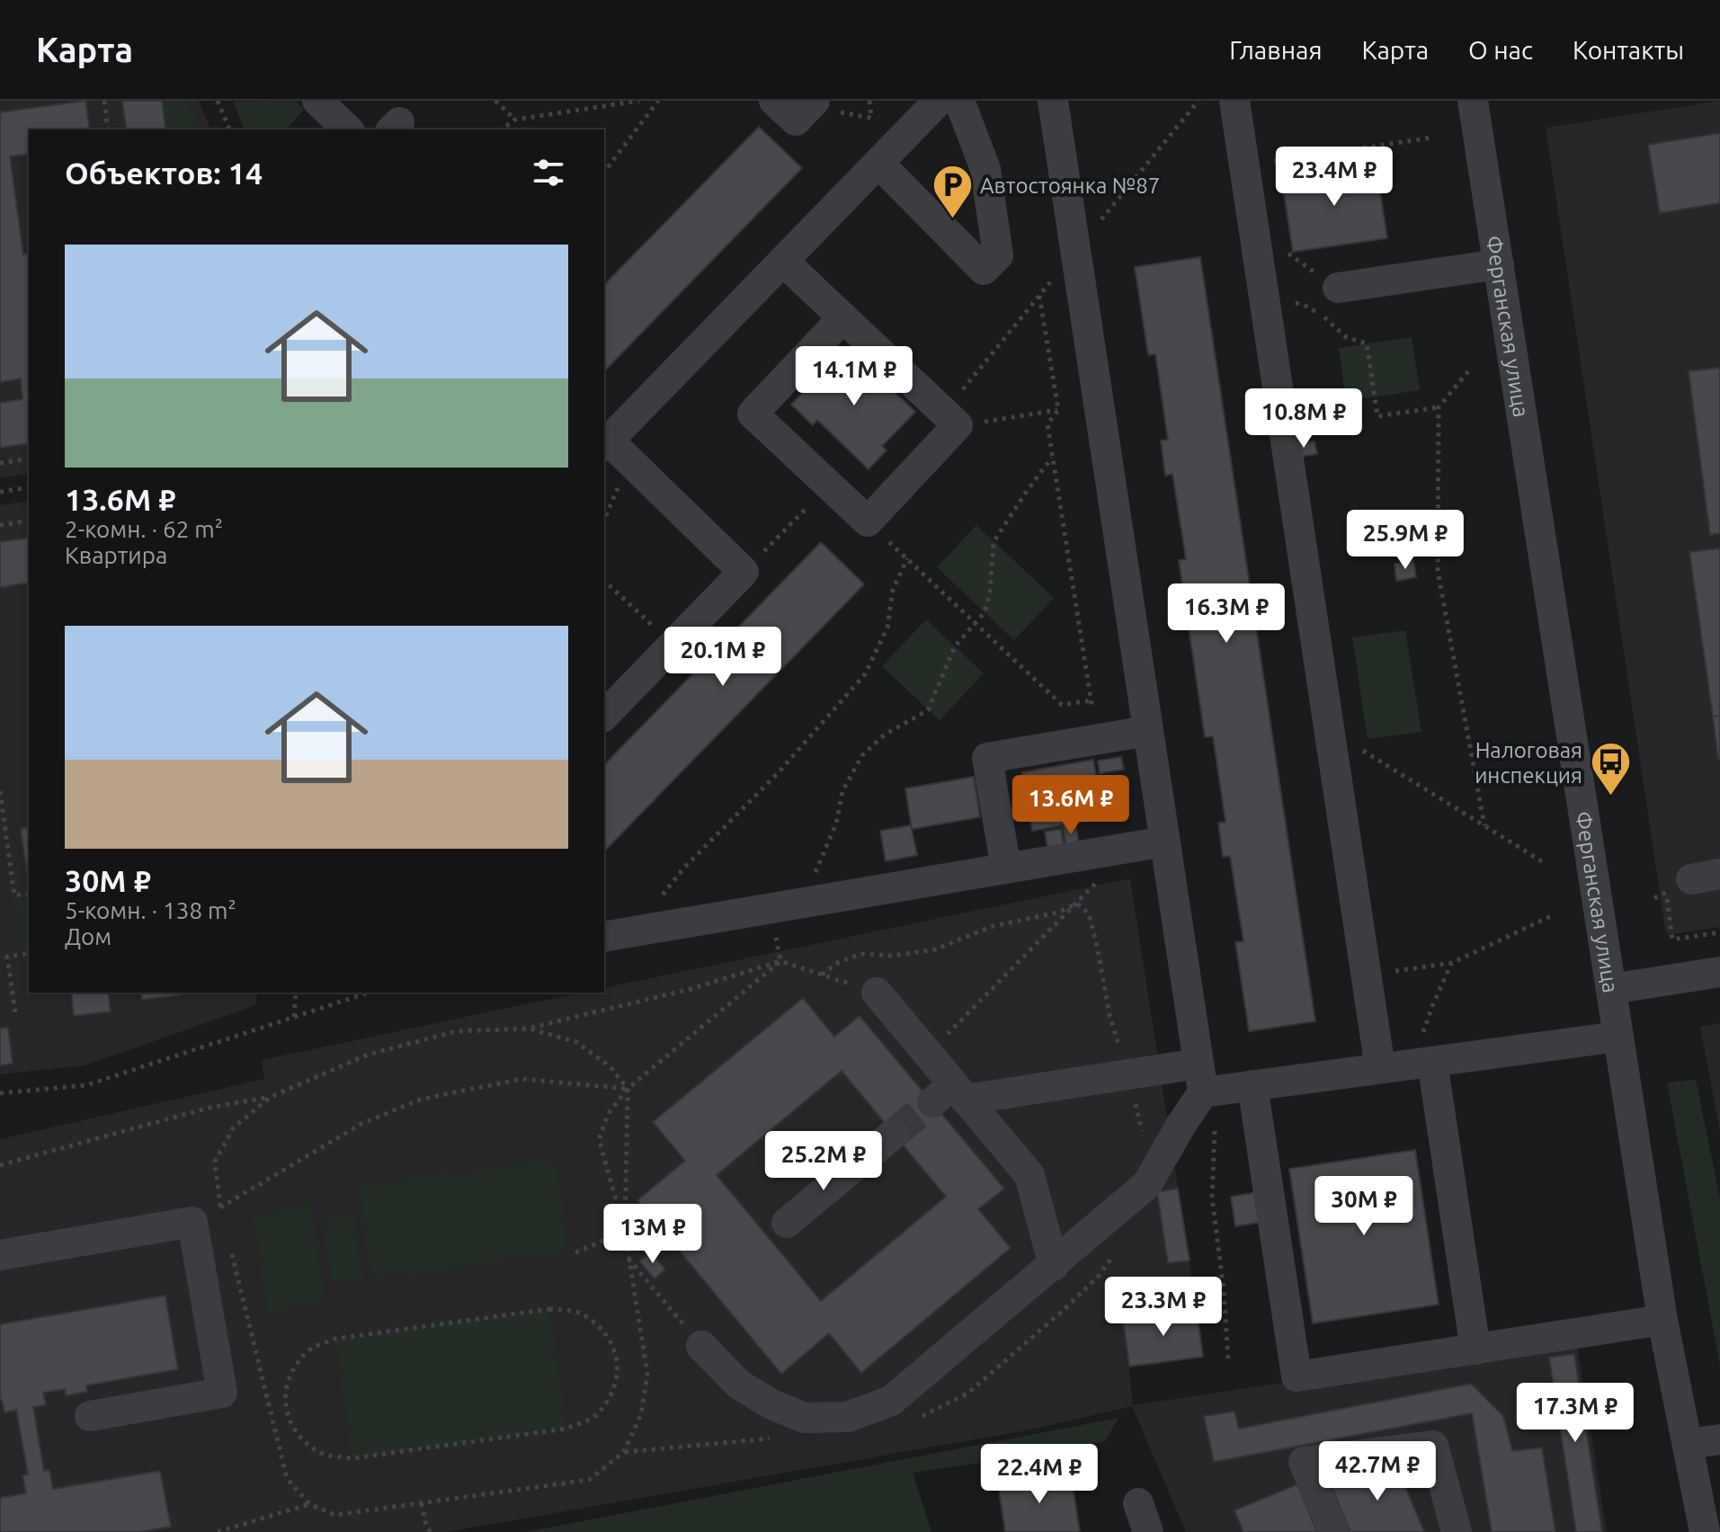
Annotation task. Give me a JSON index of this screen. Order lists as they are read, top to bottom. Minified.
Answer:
{"streets":{"street":["Ферганская улица"]},"places":{"parking":["Автостоянка №87"],"bus stop":["Налоговая инспекция"]},"page":{"header":"Карта","nav":["Главная","Карта","О нас","Контакты"],"heading":"Объектов: 14","price":["23.4M ₽","14.1M ₽","10.8M ₽","25.9M ₽","16.3M ₽","20.1M ₽","13.6M ₽","25.2M ₽","30M ₽","13M ₽","23.3M ₽","17.3M ₽","42.7M ₽","22.4M ₽"],"list":[{"name":"13.6M ₽","note":"2-комн. · 62 m² · Квартира"},{"name":"30M ₽","note":"5-комн. · 138 m² · Дом"}]}}
